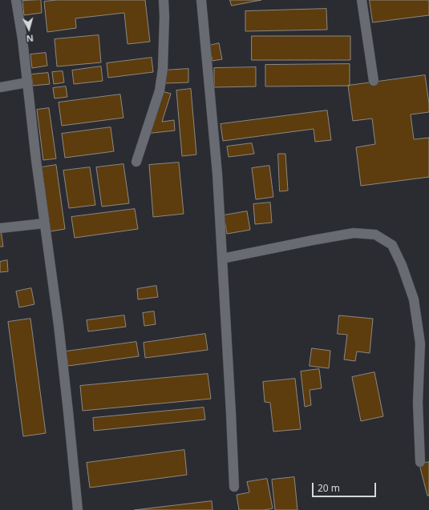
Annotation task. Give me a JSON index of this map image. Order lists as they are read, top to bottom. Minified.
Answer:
{"scale_bar":"20 m","north":"bottom"}
